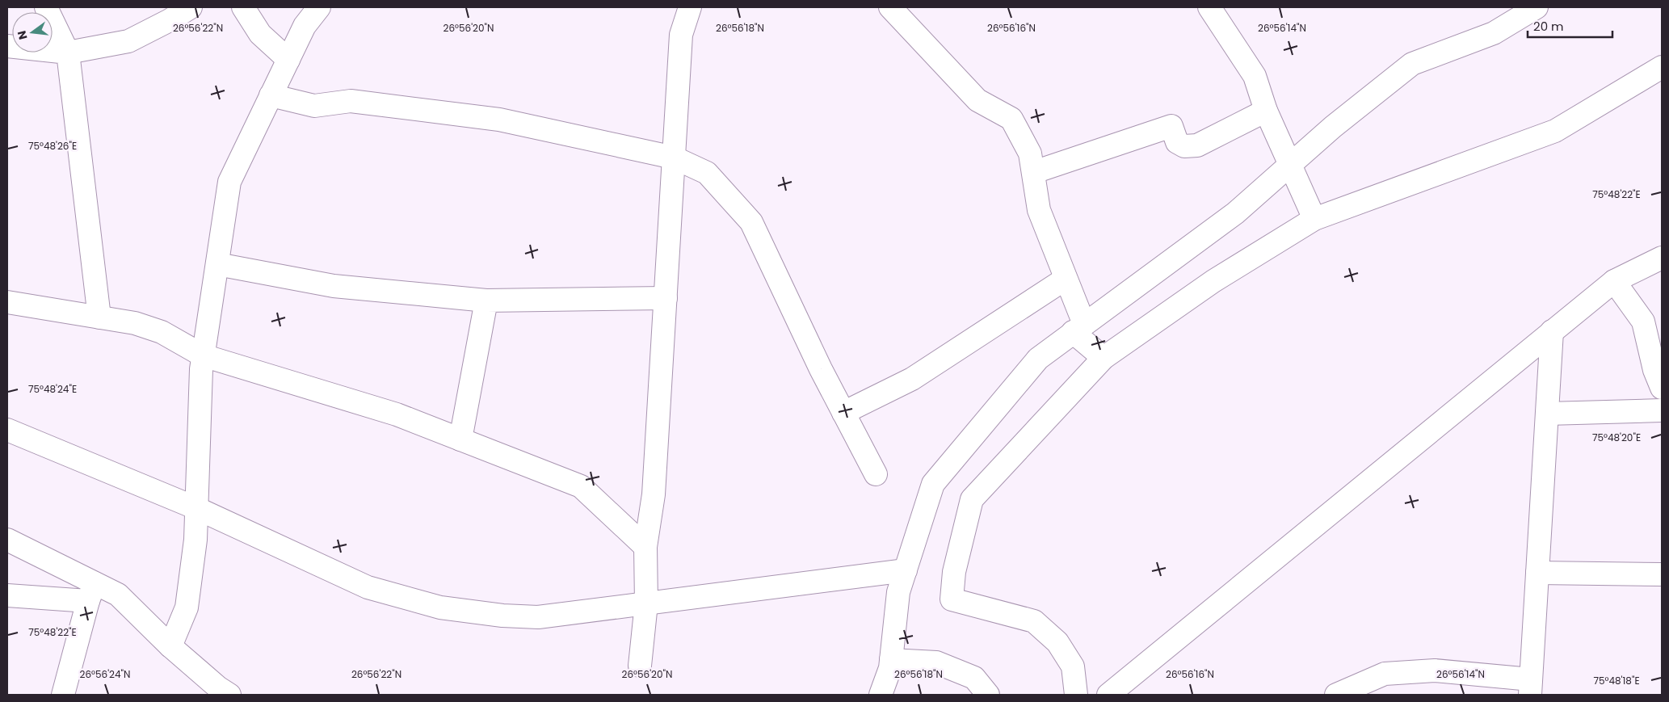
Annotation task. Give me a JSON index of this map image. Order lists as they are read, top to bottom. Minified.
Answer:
{"scale_bar":"20 m","north":"left","coordinates":["26°56'22\"N","26°56'20\"N","26°56'18\"N","26°56'16\"N","26°56'14\"N","75°48'26\"E","75°48'22\"E","75°48'24\"E","75°48'20\"E","26°56'24\"N","75°48'18\"E"]}
